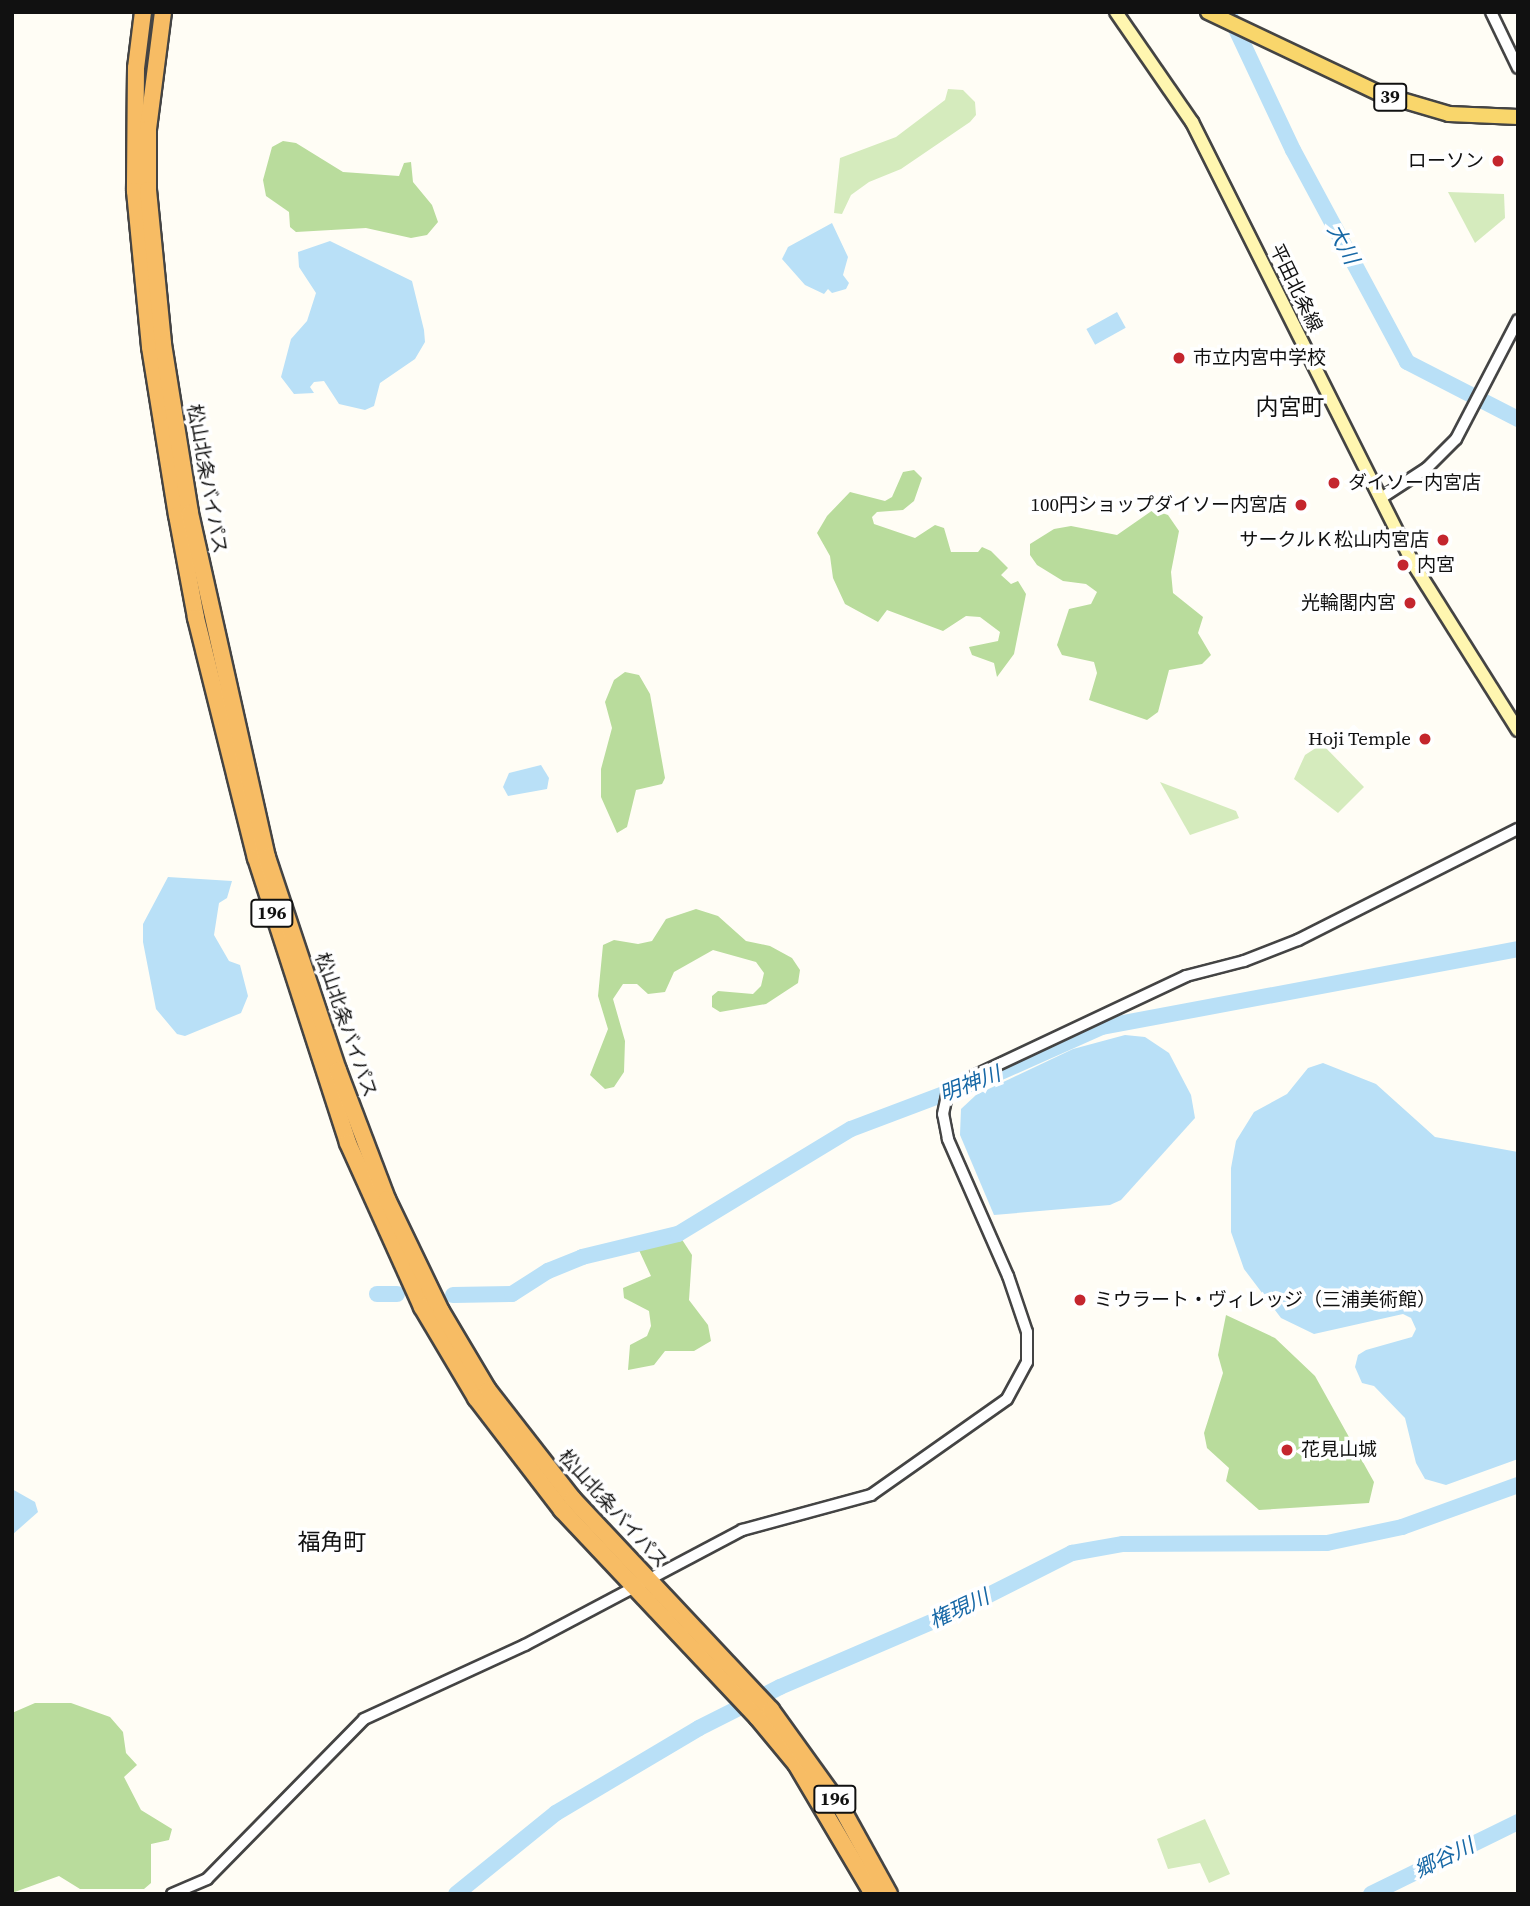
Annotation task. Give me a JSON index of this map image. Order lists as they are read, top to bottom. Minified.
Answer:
{"streets":{"highway":["松山北条バイパス","196"],"main road":["39","平田北条線"]},"districts":["内宮町","福角町"],"water":["大川","明神川","権現川","郷谷川"],"places":["ローソン","市立内宮中学校","ダイソー内宮店","100円ショップダイソー内宮店","サークルＫ松山内宮店","内宮","光輪閣内宮","Hoji Temple","ミウラート・ヴィレッジ（三浦美術館）","花見山城"]}
